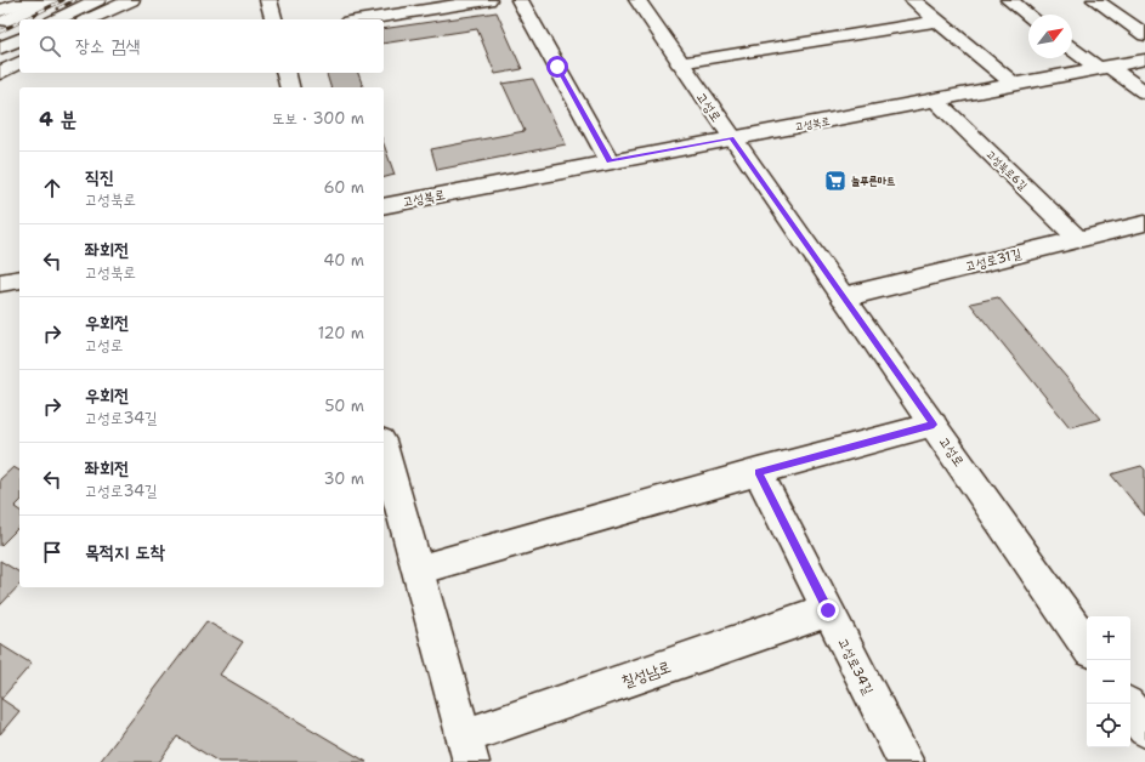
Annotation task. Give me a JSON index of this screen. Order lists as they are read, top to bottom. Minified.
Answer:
{"streets":{"street":["고성로","고성북로","고성북로6길","고성로31길","고성로34길","칠성남로"]},"crossings":[["고성로","고성북로"],["고성로","고성로31길"],["고성북로","고성북로6길"],["고성북로6길","고성로31길"],["고성로34길","칠성남로"]],"places":{"supermarket":["늘푸른마트"]},"north":"top right","page":{"search":"장소 검색","heading":["4 분","도보 · 300 m"],"list":[["직진","고성북로","60 m"],["좌회전","고성북로","40 m"],["우회전","고성로","120 m"],["우회전","고성로34길","50 m"],["좌회전","고성로34길","30 m"],"목적지 도착"],"map_buttons":["+","−"]}}
